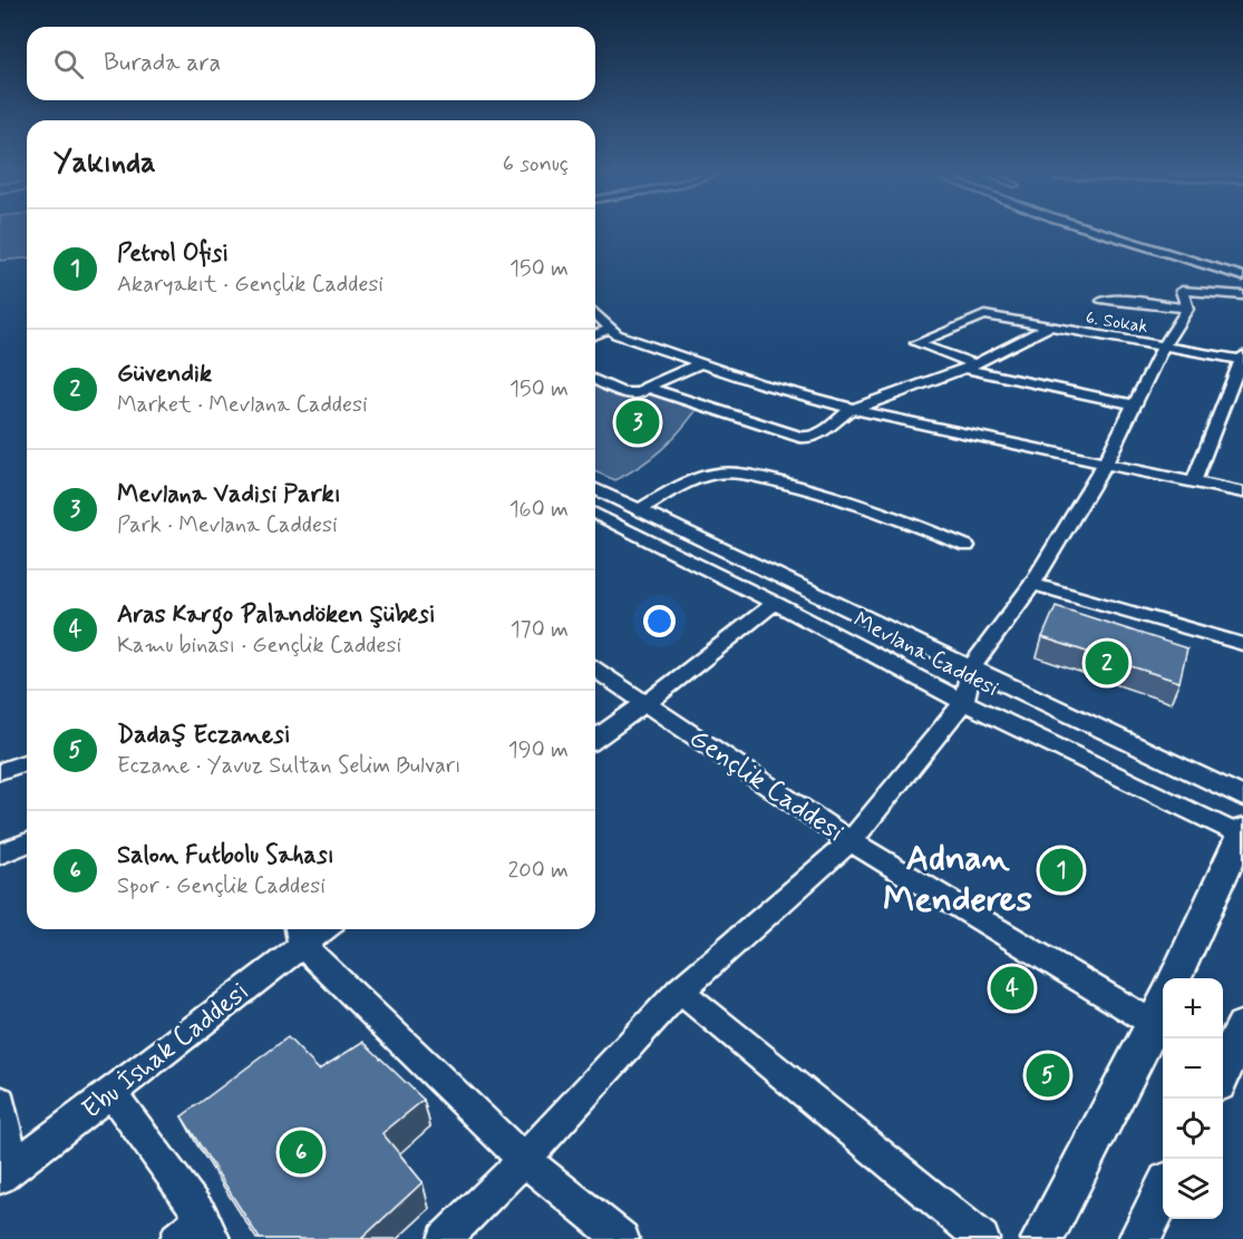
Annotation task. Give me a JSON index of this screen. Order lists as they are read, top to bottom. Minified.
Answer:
{"streets":{"street":["6. Sokak","Mevlana Caddesi","Gençlik Caddesi","Ebu İshak Caddesi"]},"districts":["Adnan Menderes"],"page":{"search":"Burada ara","heading":["Yakında","6 sonuç"],"list":[{"mark":"1","name":"Petrol Ofisi","note":"Akaryakıt · Gençlik Caddesi","value":"150 m"},{"mark":"2","name":"Güvendik","note":"Market · Mevlana Caddesi","value":"150 m"},{"mark":"3","name":"Mevlana Vadisi Parkı","note":"Park · Mevlana Caddesi","value":"160 m"},{"mark":"4","name":"Aras Kargo Palandöken Şübesi","note":"Kamu binası · Gençlik Caddesi","value":"170 m"},{"mark":"5","name":"Dadaş Eczanesi","note":"Eczane · Yavuz Sultan Selim Bulvarı","value":"190 m"},{"mark":"6","name":"Salon Futbolu Sahası","note":"Spor · Gençlik Caddesi","value":"200 m"}],"pins":["3","2","1","4","5","6"],"map_buttons":["+","−"]}}
